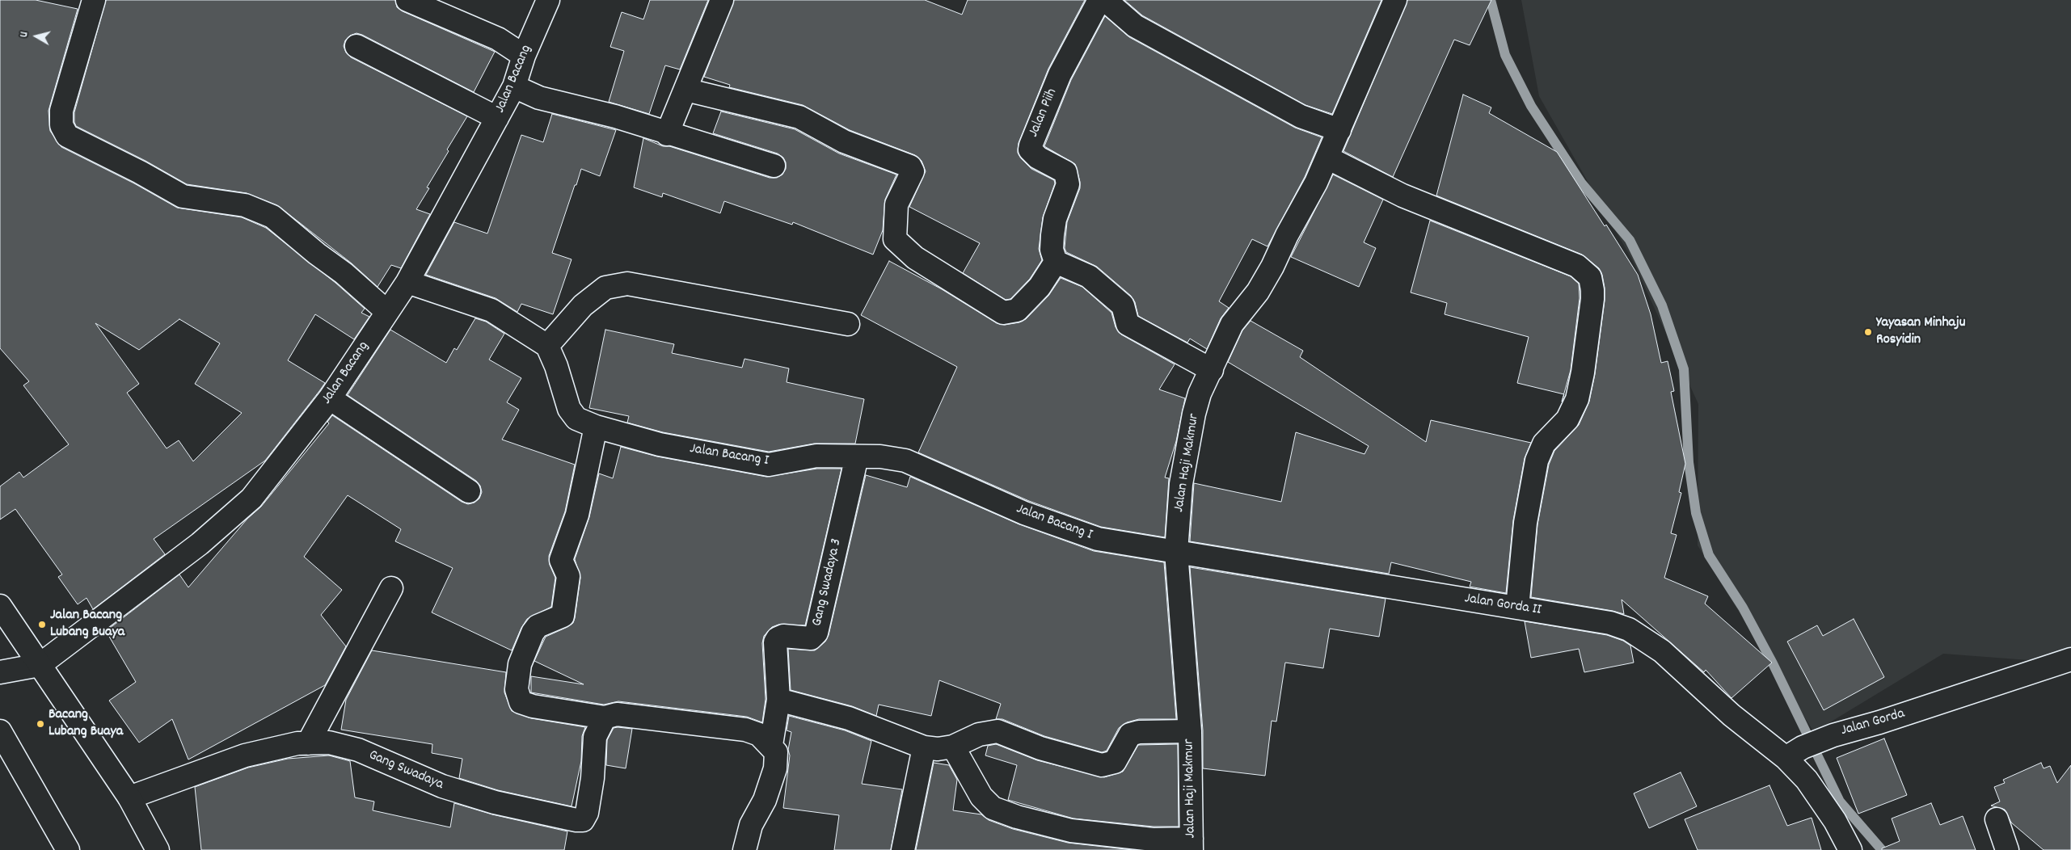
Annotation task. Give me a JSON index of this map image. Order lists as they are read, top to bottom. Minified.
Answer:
{"streets":{"street":["Jalan Bacang","Jalan Piih","Jalan Bacang I","Jalan Haji Makmur","Gang Swadaya 3","Jalan Gorda II","Jalan Gorda","Gang Swadaya"]},"crossings":[["Jalan Bacang I","Jalan Haji Makmur"],["Jalan Bacang I","Gang Swadaya 3"],["Jalan Bacang I","Jalan Gorda II"],["Jalan Haji Makmur","Jalan Gorda II"],["Jalan Gorda II","Jalan Gorda"]],"places":["Yayasan Minhaju Rosyidin","Jalan Bacang Lubang Buaya","Bacang Lubang Buaya"],"north":"left"}
